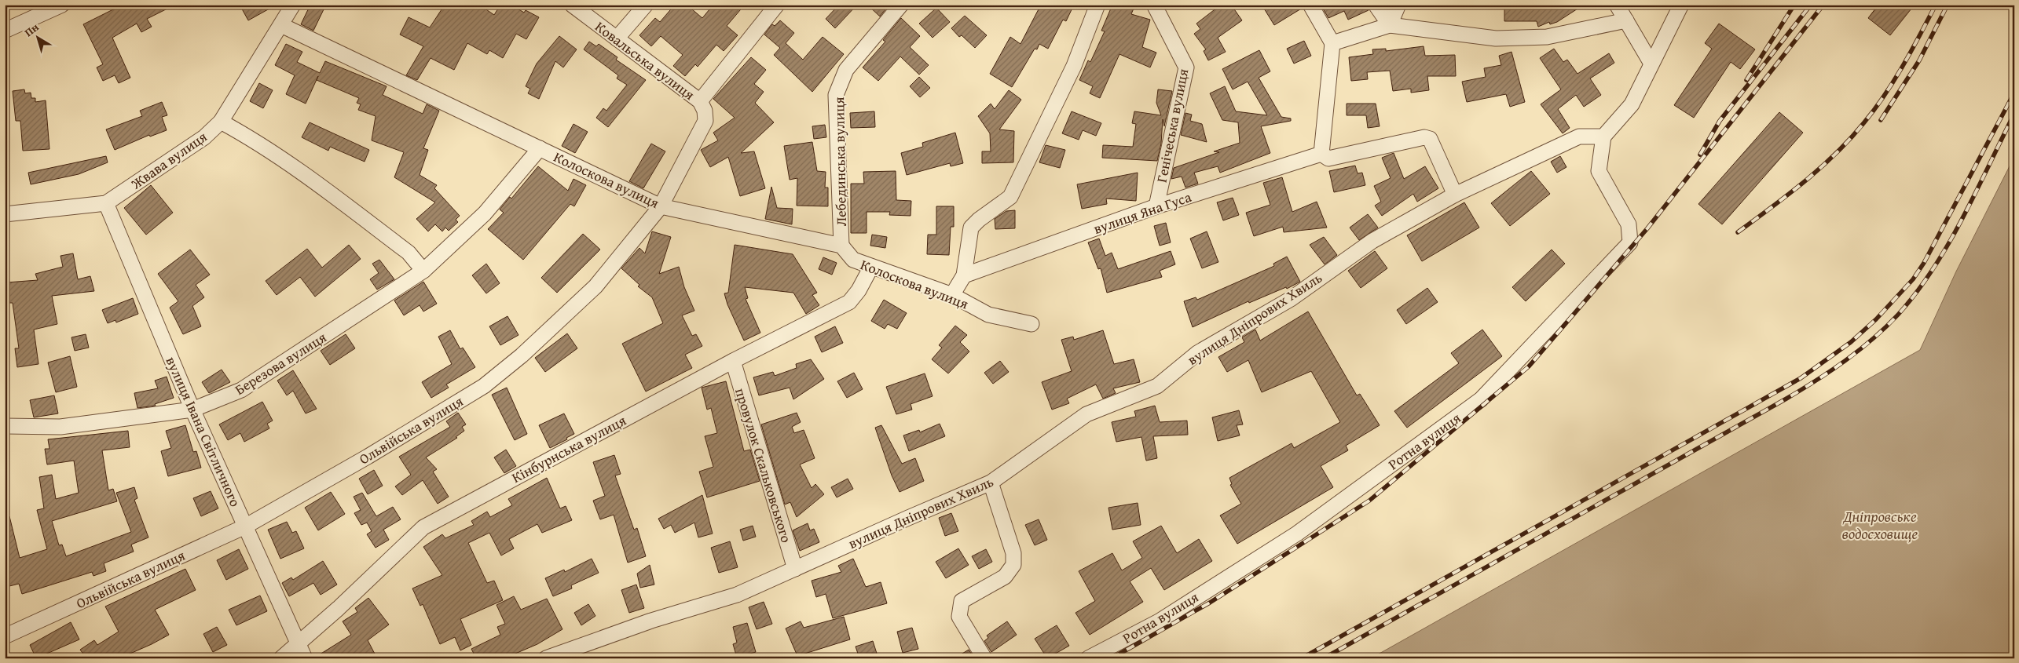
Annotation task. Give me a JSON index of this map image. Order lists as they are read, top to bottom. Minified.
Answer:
{"streets":{"street":["Ковальська вулиця","Генічеська вулиця","Жвава вулиця","Лебединська вулиця","Колоскова вулиця","вулиця Яна Гуса","вулиця Дніпрових Хвиль","Березова вулиця","Ольвійська вулиця","вулиця Івана Світличного","Ротна вулиця","Кінбурнська вулиця","провулок Скальковського"]},"crossings":[["Ковальська вулиця","Ольвійська вулиця"],["Генічеська вулиця","вулиця Яна Гуса"],["Жвава вулиця","Колоскова вулиця"],["Жвава вулиця","вулиця Івана Світличного"],["Лебединська вулиця","Колоскова вулиця"],["Колоскова вулиця","Березова вулиця"],["Колоскова вулиця","Ольвійська вулиця"],["Колоскова вулиця","Кінбурнська вулиця"],["вулиця Яна Гуса","вулиця Дніпрових Хвиль"],["вулиця Дніпрових Хвиль","Ротна вулиця"],["вулиця Дніпрових Хвиль","провулок Скальковського"],["Березова вулиця","вулиця Івана Світличного"],["Ольвійська вулиця","вулиця Івана Світличного"],["вулиця Івана Світличного","Кінбурнська вулиця"],["Кінбурнська вулиця","провулок Скальковського"]],"water":["Дніпровське водосховище"],"north":"top left"}
